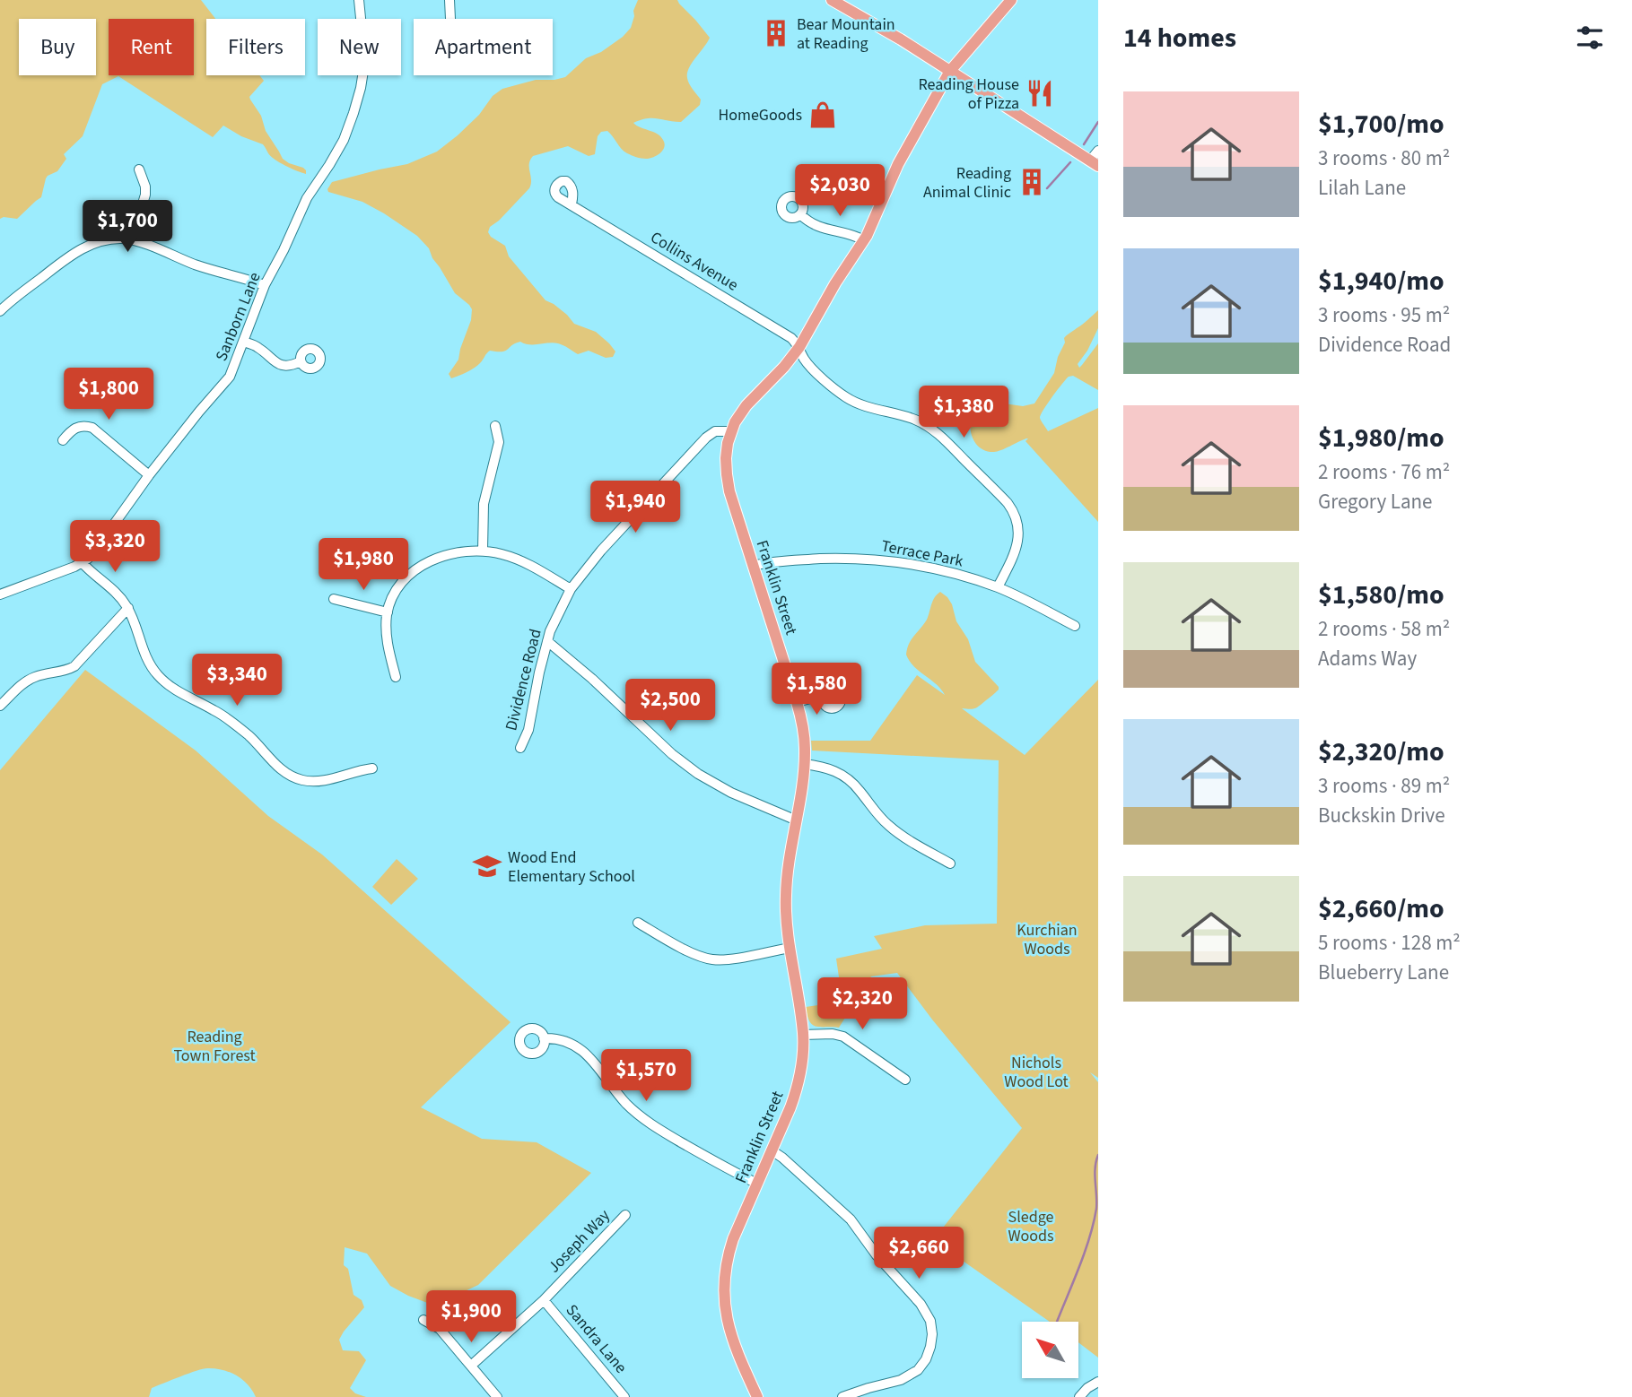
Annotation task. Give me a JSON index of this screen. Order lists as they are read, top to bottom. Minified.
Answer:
{"streets":{"main road":["Franklin Street"],"street":["Collins Avenue","Sanborn Lane","Terrace Park","Dividence Road","Joseph Way","Sandra Lane"]},"crossings":[["Collins Avenue","Terrace Park"],["Collins Avenue","Franklin Street"],["Terrace Park","Franklin Street"],["Franklin Street","Dividence Road"],["Joseph Way","Sandra Lane"]],"parks":["Kurchian Woods","Reading Town Forest","Nichols Wood Lot","Sledge Woods"],"places":{"building":["Bear Mountain at Reading","Reading Animal Clinic"],"restaurant":["Reading House of Pizza"],"shop":["HomeGoods"],"school or university":["Wood End Elementary School"]},"north":"top left","page":{"heading":"14 homes","chip":["Buy","Rent","Filters","New","Apartment"],"list":[{"name":"$1,700/mo","note":"3 rooms · 80 m² · Lilah Lane"},{"name":"$1,940/mo","note":"3 rooms · 95 m² · Dividence Road"},{"name":"$1,980/mo","note":"2 rooms · 76 m² · Gregory Lane"},{"name":"$1,580/mo","note":"2 rooms · 58 m² · Adams Way"},{"name":"$2,320/mo","note":"3 rooms · 89 m² · Buckskin Drive"},{"name":"$2,660/mo","note":"5 rooms · 128 m² · Blueberry Lane"}],"price":["$2,030","$1,700","$1,800","$1,380","$1,940","$3,320","$1,980","$3,340","$1,580","$2,500","$2,320","$1,570","$2,660","$1,900"]}}
